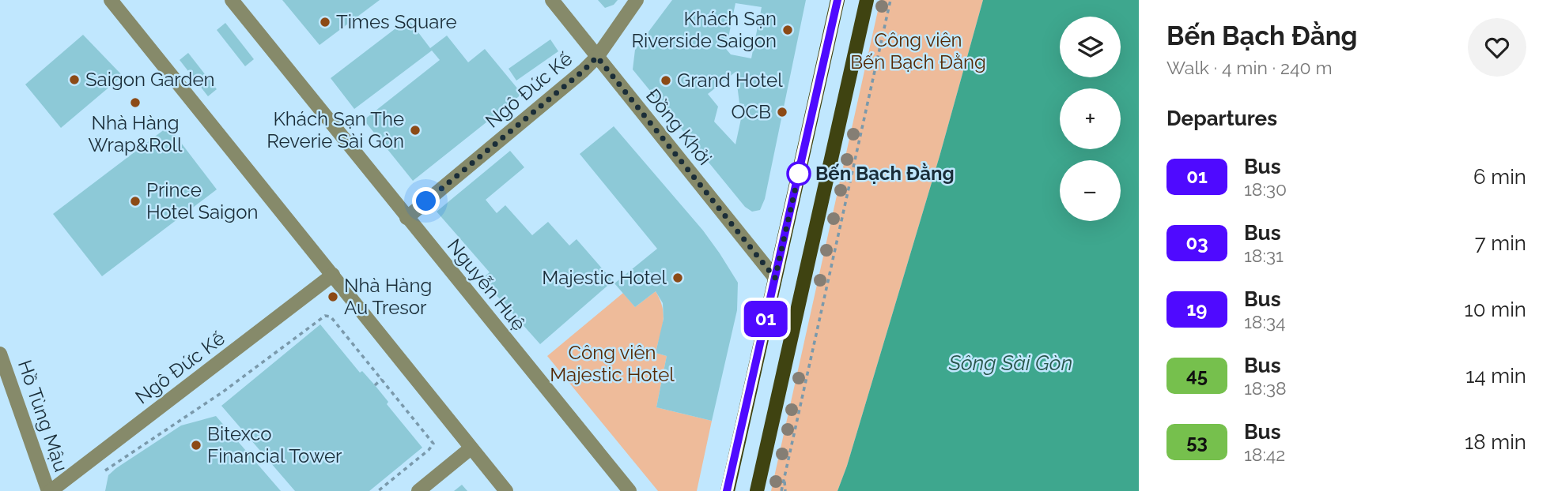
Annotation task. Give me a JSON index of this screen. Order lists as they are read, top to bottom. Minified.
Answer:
{"streets":{"street":["Ngô Ðức Kế","Ðồng Khởi","Nguyễn Huệ","Hồ Tùng Mậu"]},"crossings":[["Ngô Ðức Kế","Ðồng Khởi"],["Ngô Ðức Kế","Nguyễn Huệ"],["Ngô Ðức Kế","Hồ Tùng Mậu"]],"water":["Sông Sài Gòn"],"parks":["Công viên Bến Bạch Đằng","Công viên Majestic Hotel"],"places":["Times Square","Khách Sạn Riverside Saigon","Saigon Garden","Grand Hotel","Nhà Hàng Wrap&Roll","OCB","Khách Sạn The Reverie Sài Gòn","Bến Bạch Đằng","Prince Hotel Saigon","Majestic Hotel","Nhà Hàng Au Tresor","Bitexco Financial Tower"],"lines":["bus line 01"],"page":{"on_map":"01","heading":[["Bến Bạch Đằng","Walk · 4 min · 240 m"],"Departures"],"map_buttons":["+","−"],"list":[{"mark":"01","name":"Bus","note":"18:30","value":"6 min"},{"mark":"03","name":"Bus","note":"18:31","value":"7 min"},{"mark":"19","name":"Bus","note":"18:34","value":"10 min"},{"mark":"45","name":"Bus","note":"18:38","value":"14 min"},{"mark":"53","name":"Bus","note":"18:42","value":"18 min"}]}}
